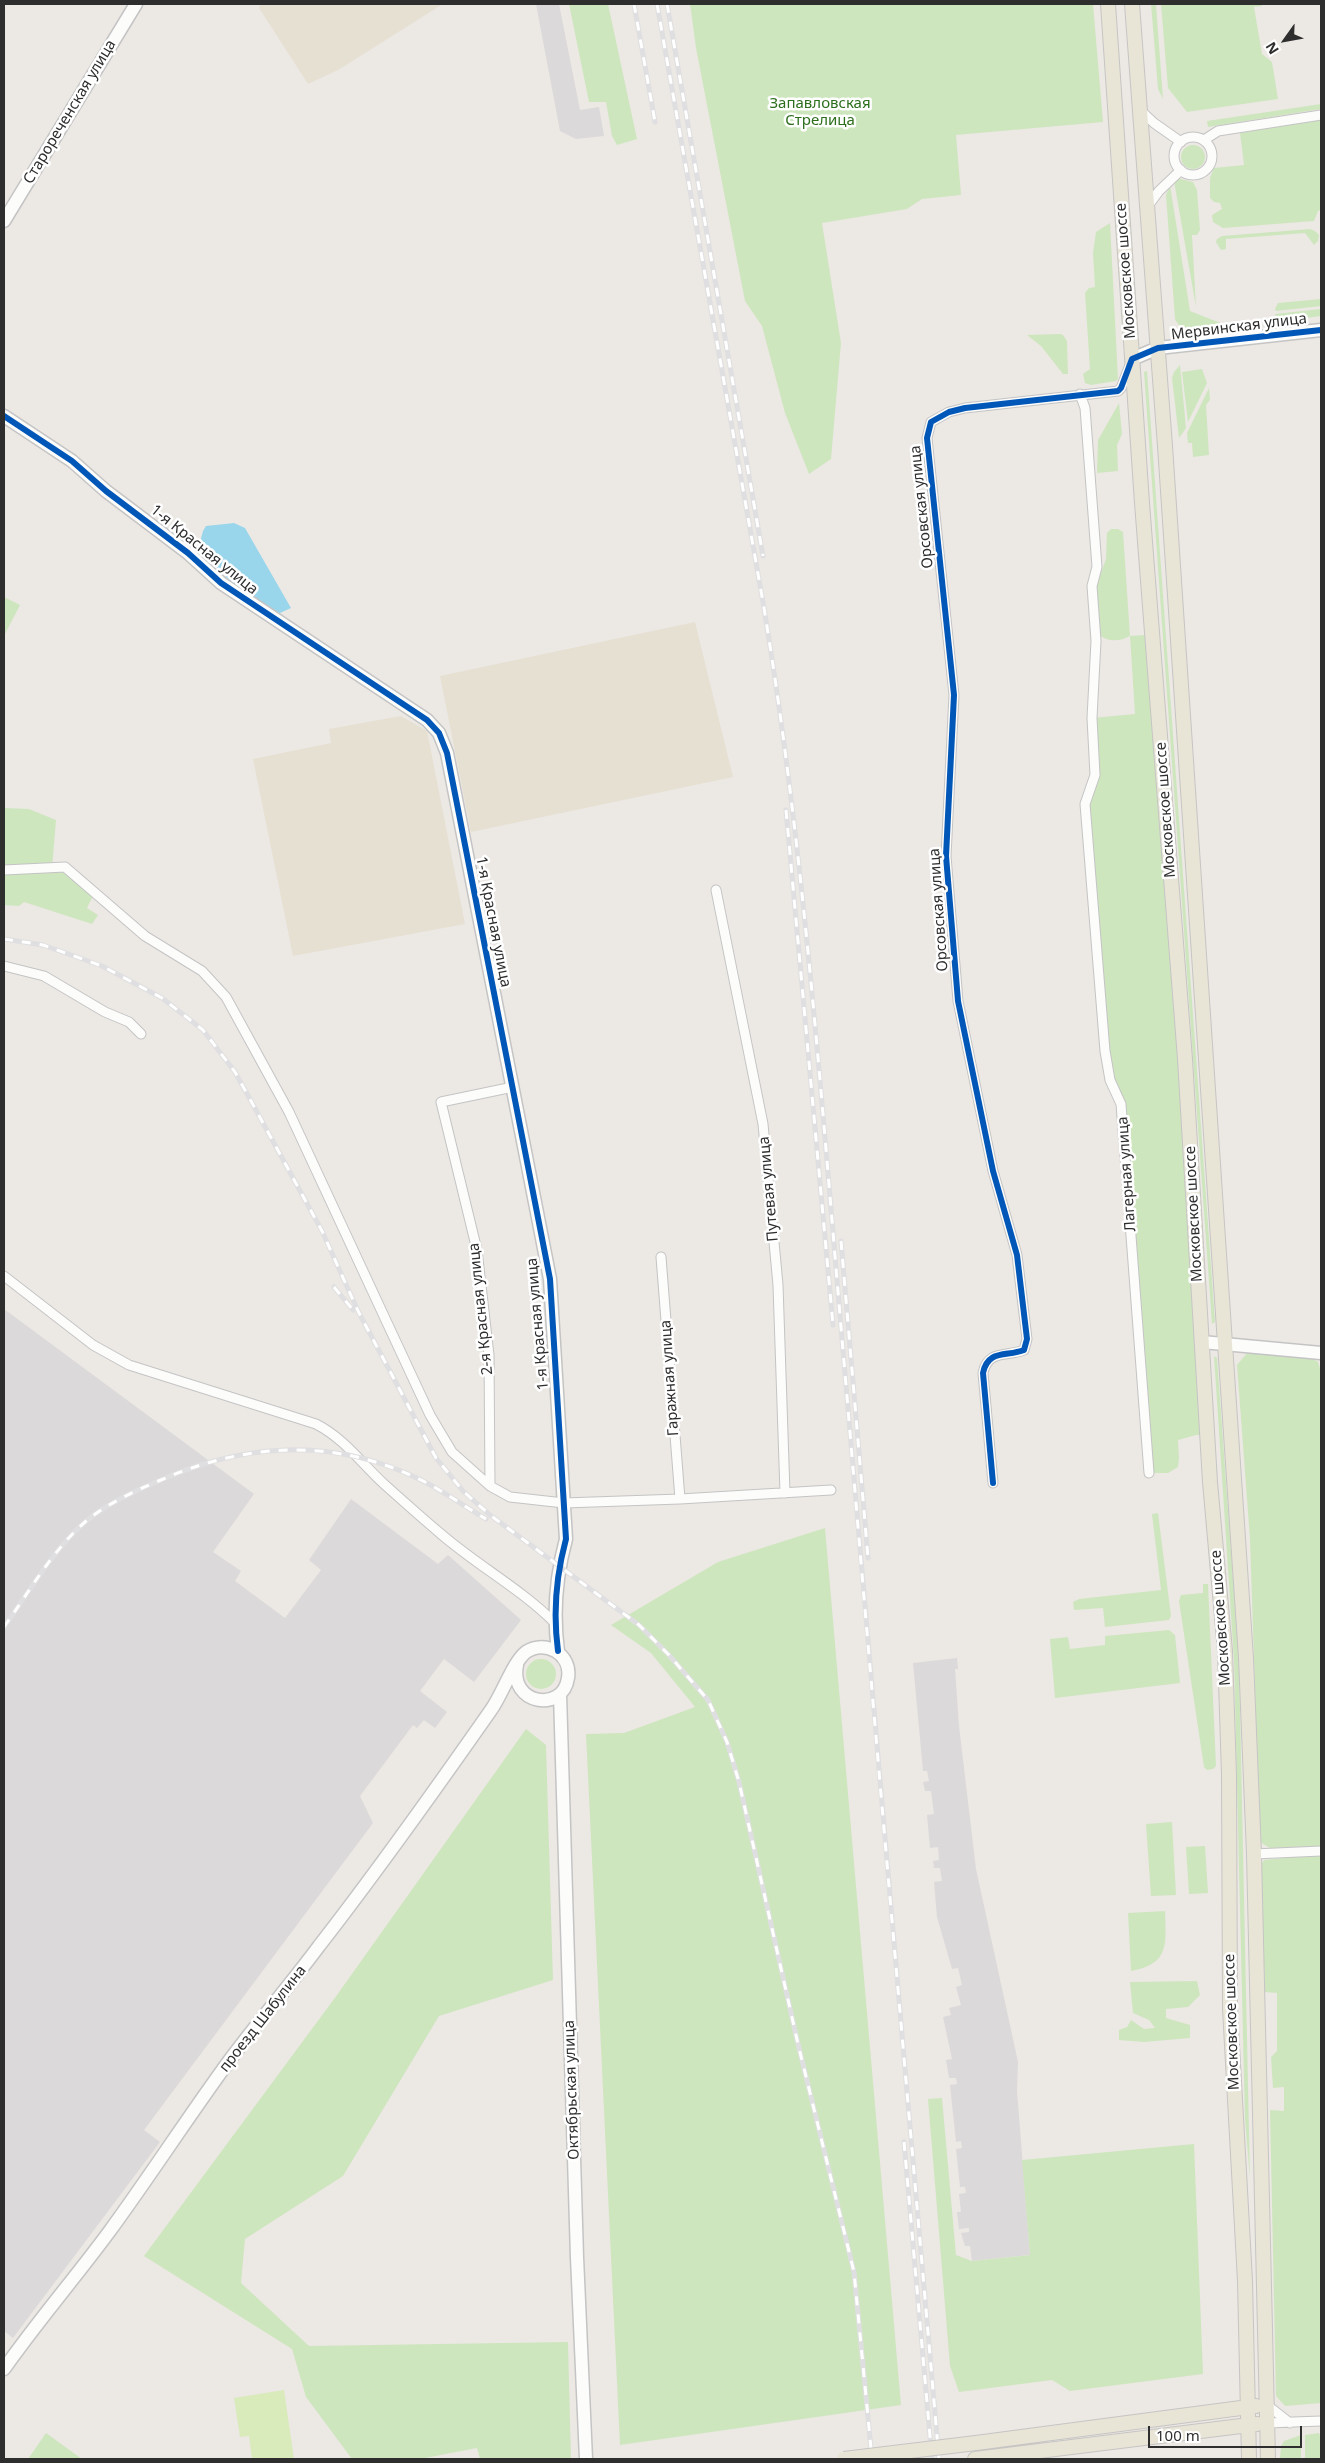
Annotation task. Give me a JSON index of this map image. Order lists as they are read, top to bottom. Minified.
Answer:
{"streets":{"main road":["Московское шоссе"],"street":["Старореченская улица","Мервинская улица","Орсовская улица","1-я Красная улица","Лагерная улица","Путевая улица","2-я Красная улица","Гаражная улица","проезд Шабулина","Октябрьская улица"]},"crossings":[["Московское шоссе","Мервинская улица"],["Орсовская улица","Лагерная улица"],["1-я Красная улица","2-я Красная улица"],["1-я Красная улица","проезд Шабулина"],["1-я Красная улица","Октябрьская улица"],["проезд Шабулина","Октябрьская улица"]],"parks":["Запавловская Стрелица"],"scale_bar":"100 m","north":"bottom left"}
